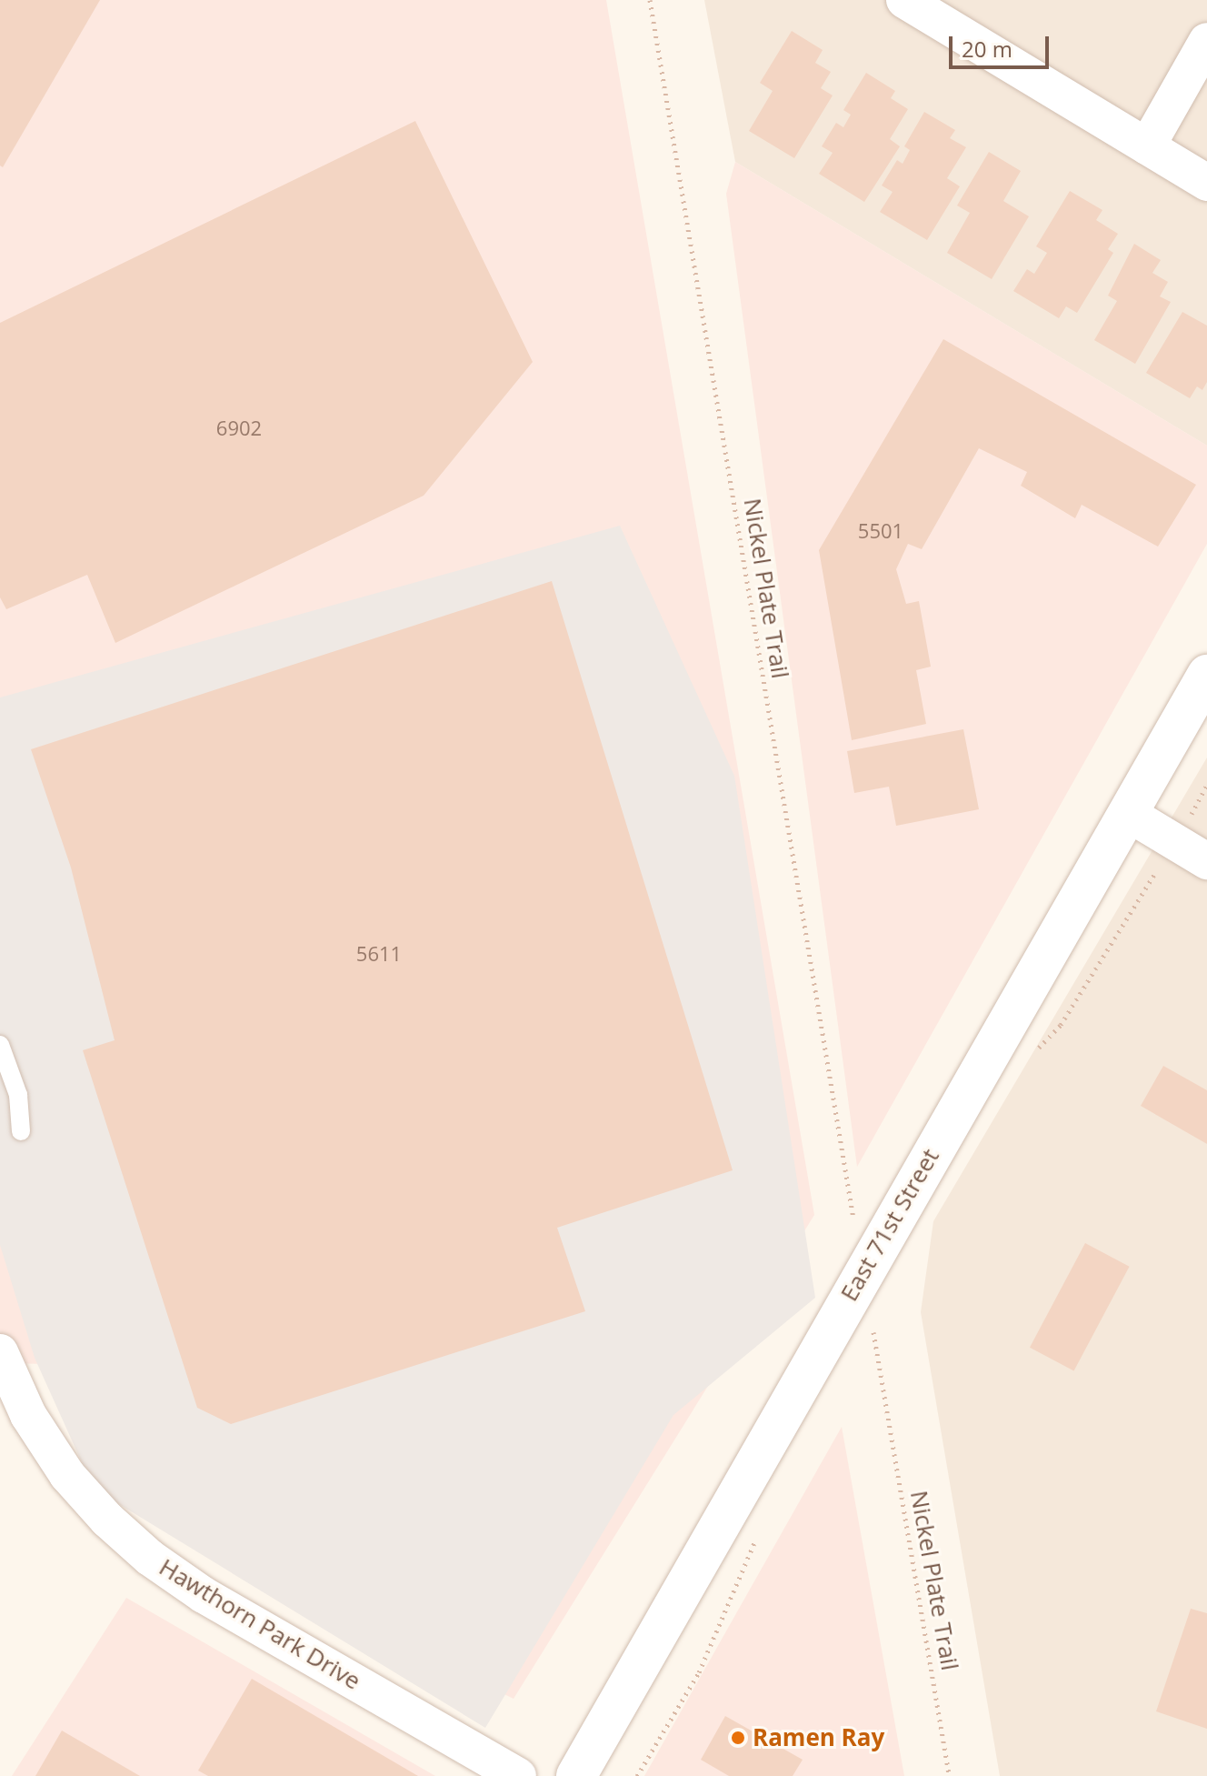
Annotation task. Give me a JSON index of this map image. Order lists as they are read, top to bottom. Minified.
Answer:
{"streets":{"main road":["East 71st Street"],"street":["Hawthorn Park Drive"],"path":["Nickel Plate Trail"]},"places":["Ramen Ray"],"house_numbers":["6902","5501","5611"],"scale_bar":"20 m"}
